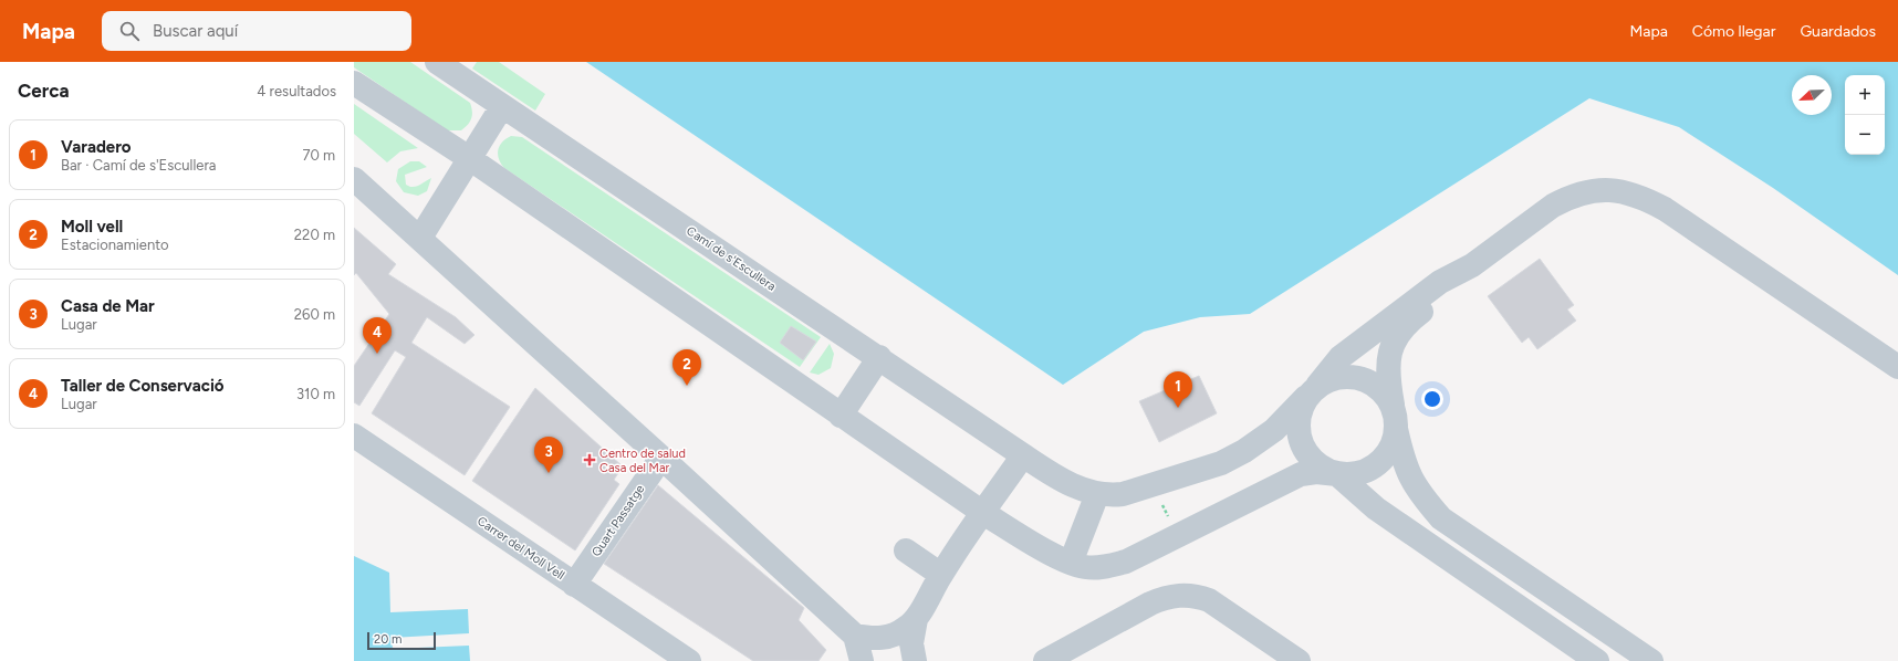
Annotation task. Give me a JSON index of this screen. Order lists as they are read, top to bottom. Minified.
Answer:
{"streets":{"street":["Camí de s'Escullera","Quart Passatge","Carrer del Moll Vell"]},"crossings":[["Quart Passatge","Carrer del Moll Vell"]],"places":{"health":["Centro de salud Casa del Mar"]},"scale_bar":"20 m","north":"bottom left","page":{"header":"Mapa","search":"Buscar aquí","nav":["Mapa","Cómo llegar","Guardados"],"heading":["Cerca","4 resultados"],"map_buttons":["+","−"],"list":[{"mark":"1","name":"Varadero","note":"Bar · Camí de s'Escullera","value":"70 m"},{"mark":"2","name":"Moll vell","note":"Estacionamiento","value":"220 m"},{"mark":"3","name":"Casa de Mar","note":"Lugar","value":"260 m"},{"mark":"4","name":"Taller de Conservació","note":"Lugar","value":"310 m"}],"pins":["4","2","1","3"],"scale":"20 m"}}
